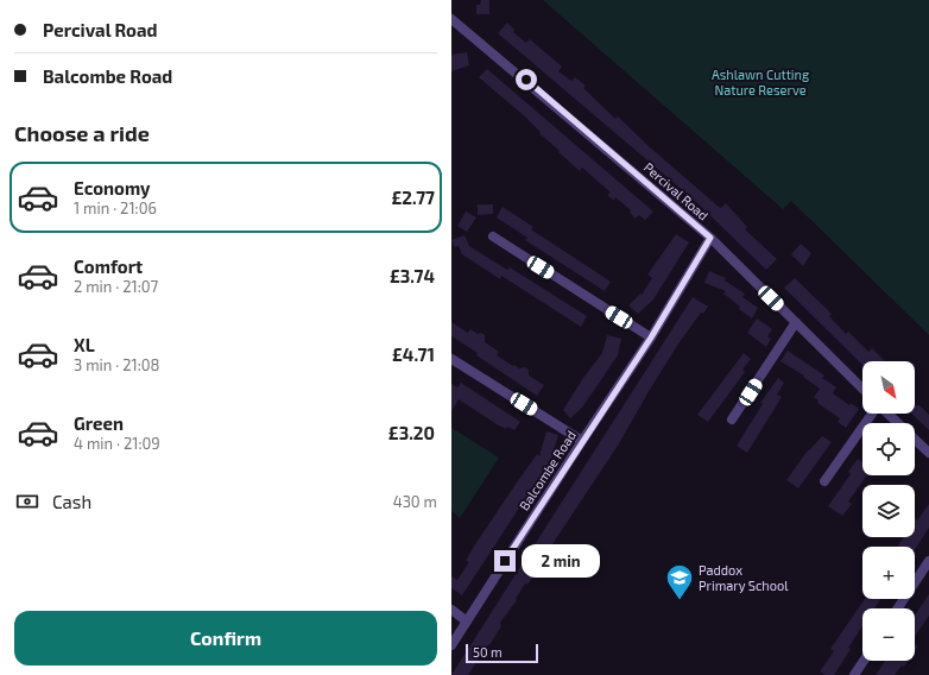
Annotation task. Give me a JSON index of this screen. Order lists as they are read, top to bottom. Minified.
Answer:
{"streets":{"street":["Percival Road","Balcombe Road"]},"crossings":[["Percival Road","Balcombe Road"]],"parks":["Ashlawn Cutting Nature Reserve"],"places":{"school or university":["Paddox Primary School"]},"scale_bar":"50 m","north":"bottom right","page":{"banner":["Percival Road","Balcombe Road"],"heading":"Choose a ride","list":[{"name":"Economy","note":"1 min · 21:06","value":"£2.77"},{"name":"Comfort","note":"2 min · 21:07","value":"£3.74"},{"name":"XL","note":"3 min · 21:08","value":"£4.71"},{"name":"Green","note":"4 min · 21:09","value":"£3.20"}],"map_buttons":["+","−"],"pay":["Cash","430 m"],"bubble":"2 min","buttons":"Confirm","scale":"50 m"}}
